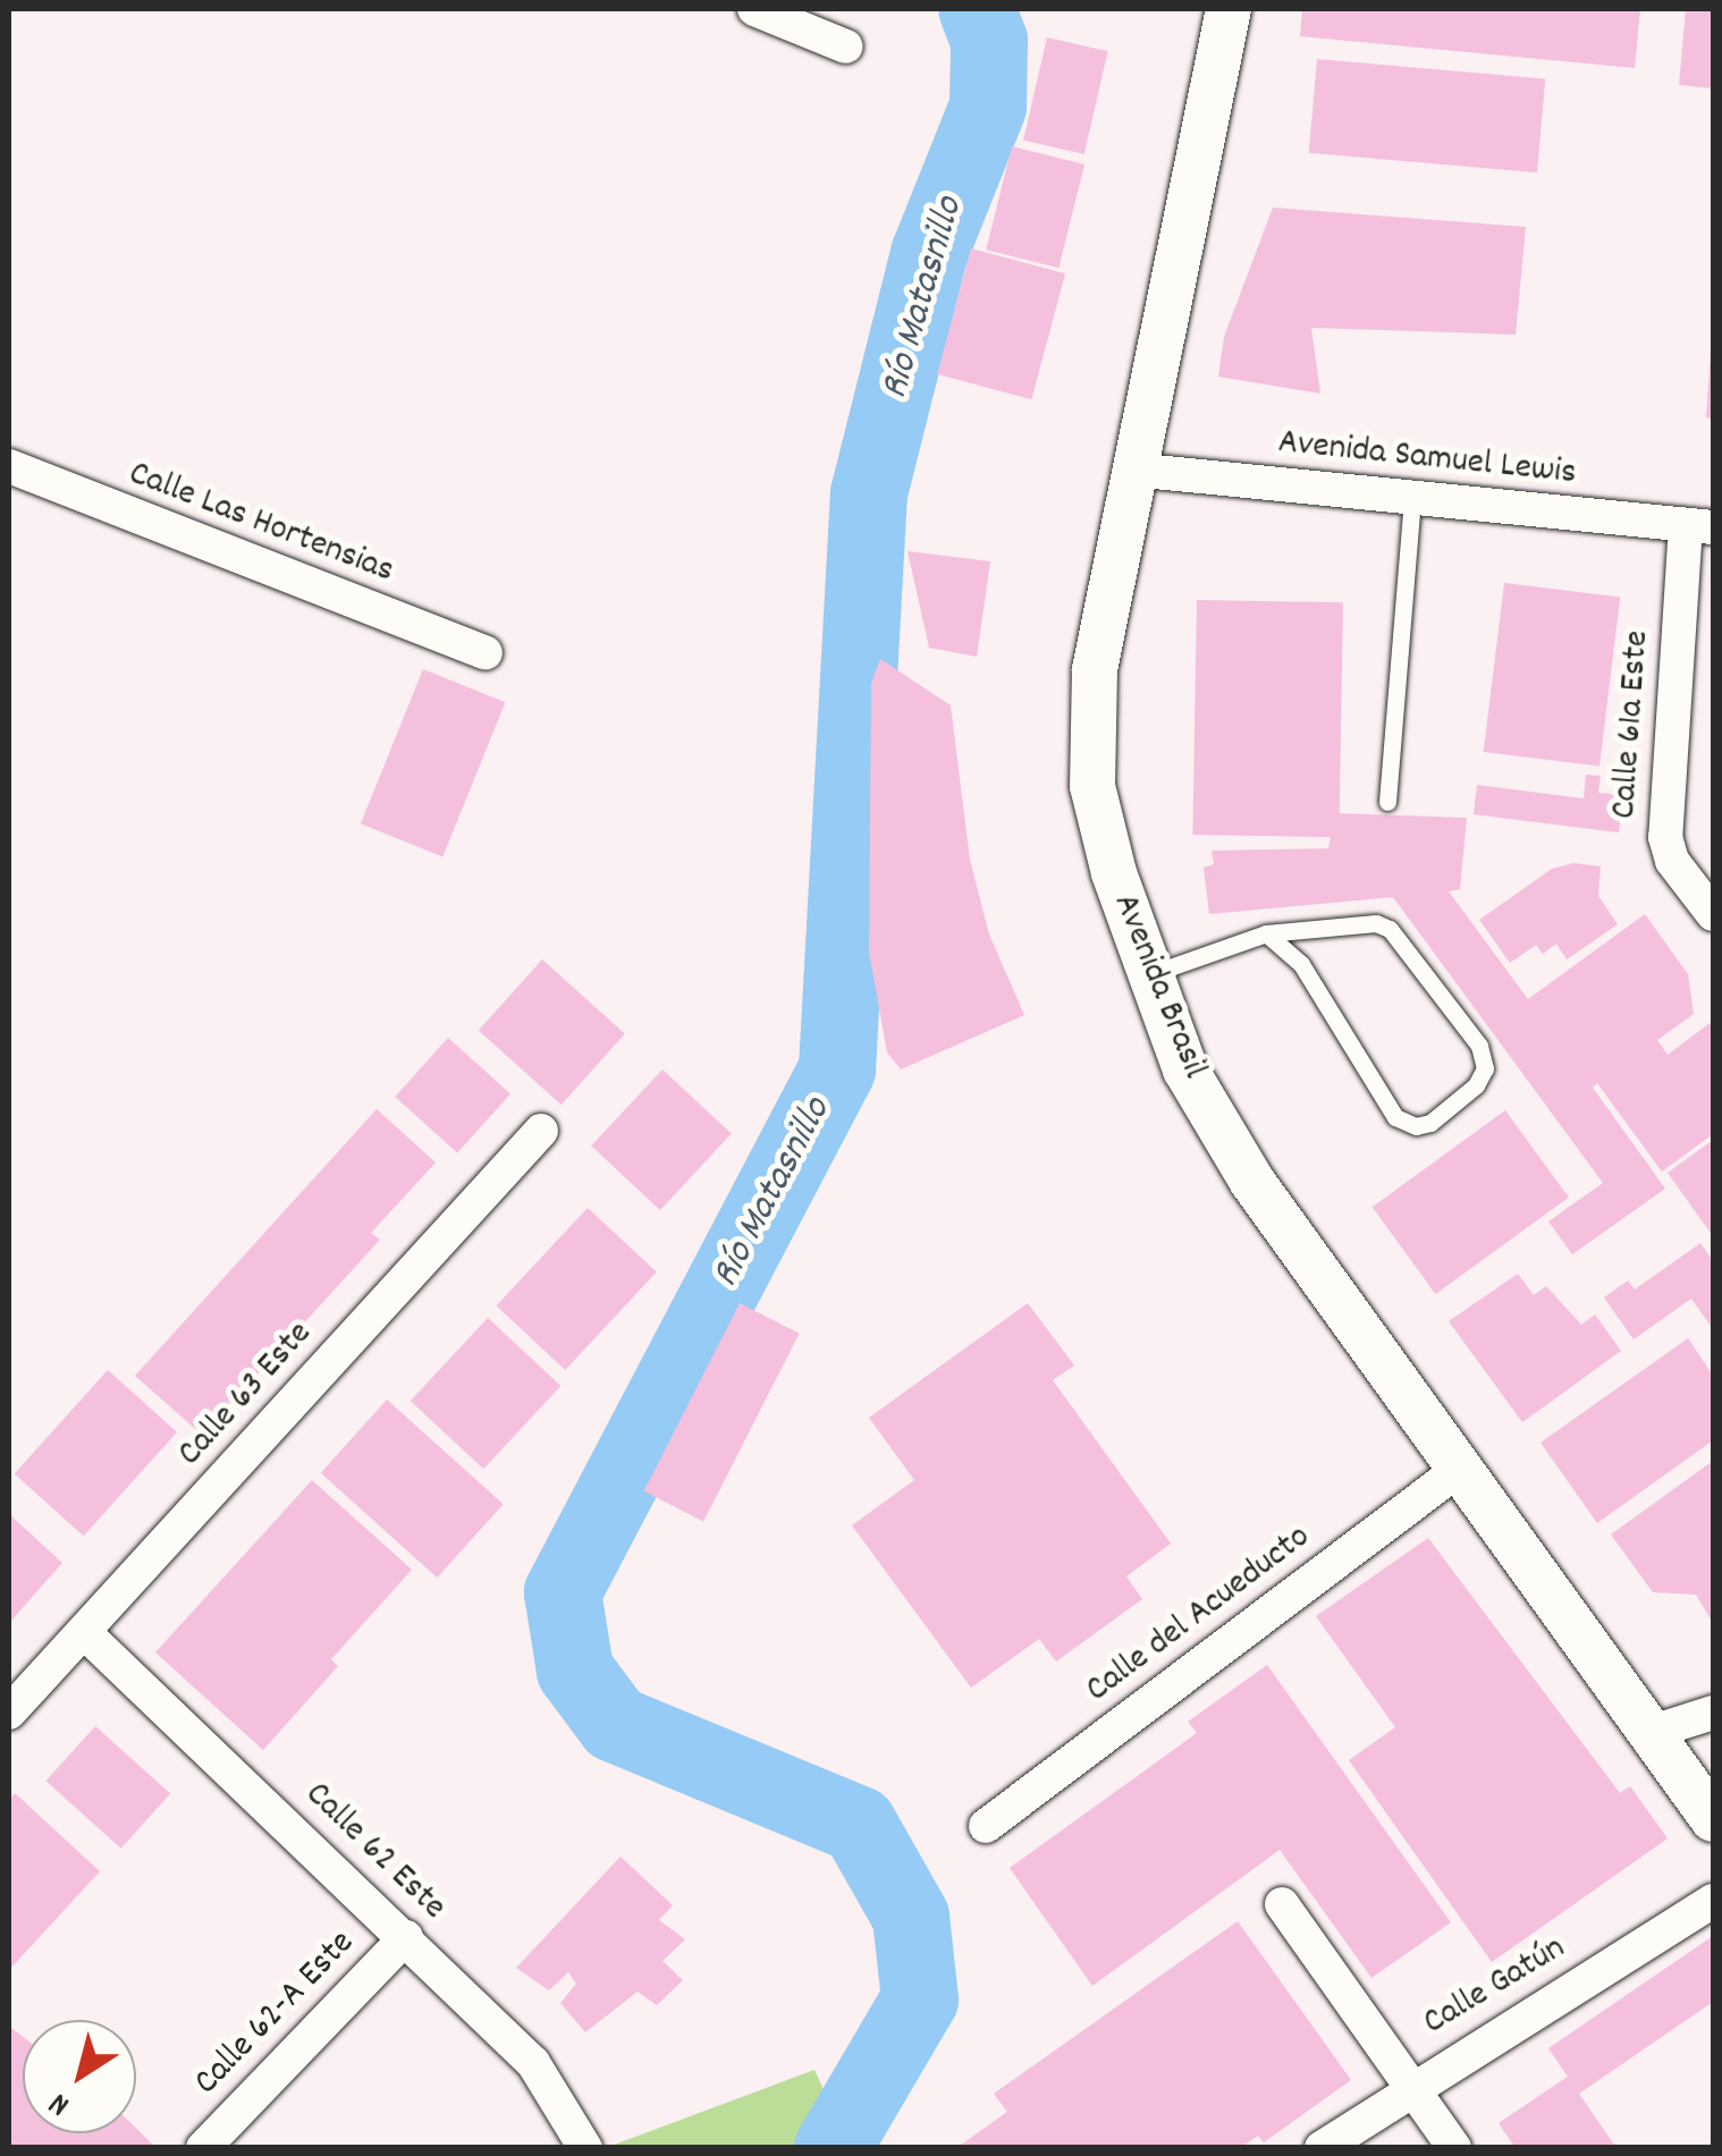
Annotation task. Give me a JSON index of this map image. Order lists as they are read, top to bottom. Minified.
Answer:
{"streets":{"main road":["Avenida Brasil"],"street":["Avenida Samuel Lewis","Calle Las Hortensias","Calle 61a Este","Calle 63 Este","Calle del Acueducto","Calle 62 Este","Calle Gatún","Calle 62-A Este"]},"crossings":[["Avenida Samuel Lewis","Calle 61a Este"],["Avenida Samuel Lewis","Avenida Brasil"],["Avenida Brasil","Calle del Acueducto"],["Calle 63 Este","Calle 62 Este"],["Calle 62 Este","Calle 62-A Este"]],"water":["Río Matasnillo"],"north":"bottom left"}
